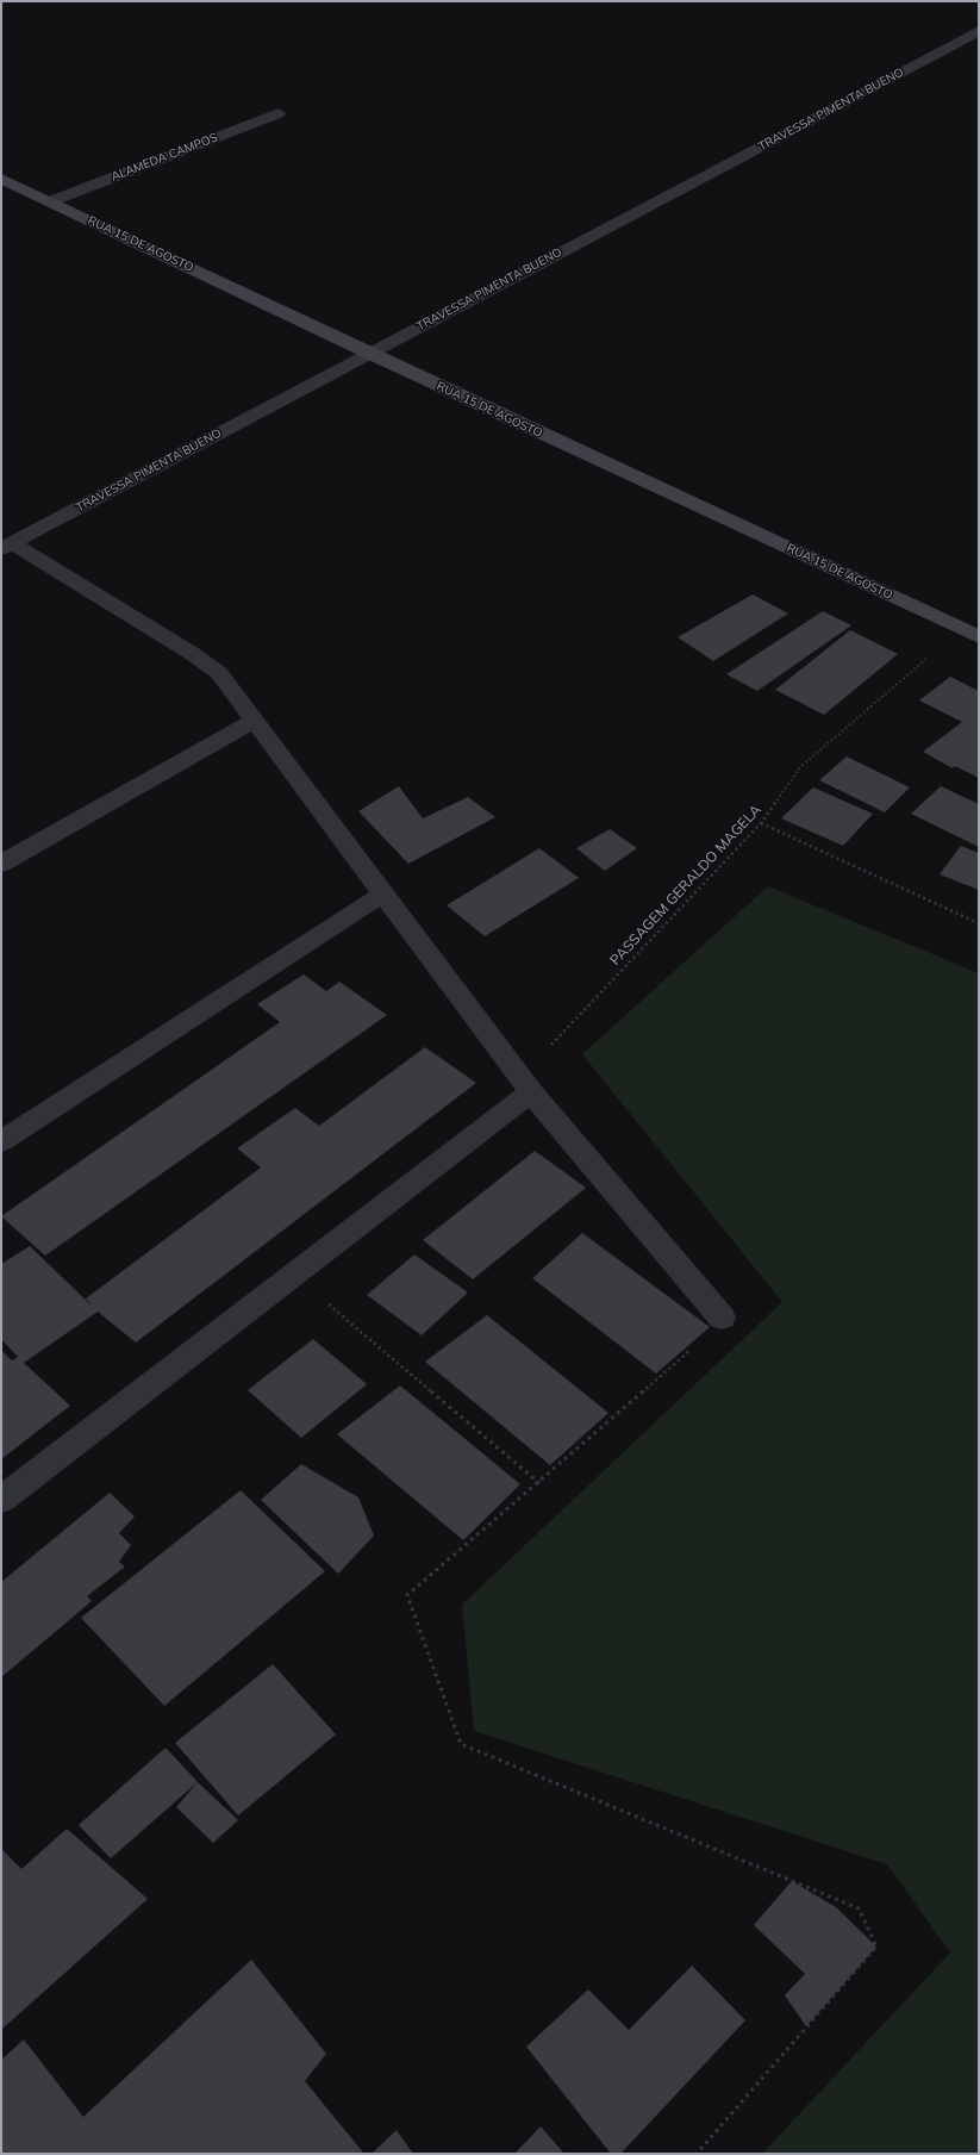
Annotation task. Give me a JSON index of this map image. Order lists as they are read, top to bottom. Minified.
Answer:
{"streets":{"street":["TRAVESSA PIMENTA BUENO","ALAMEDA CAMPOS","RUA 15 DE AGOSTO"],"path":["PASSAGEM GERALDO MAGELA"]},"crossings":[["TRAVESSA PIMENTA BUENO","RUA 15 DE AGOSTO"],["ALAMEDA CAMPOS","RUA 15 DE AGOSTO"],["RUA 15 DE AGOSTO","PASSAGEM GERALDO MAGELA"]]}
